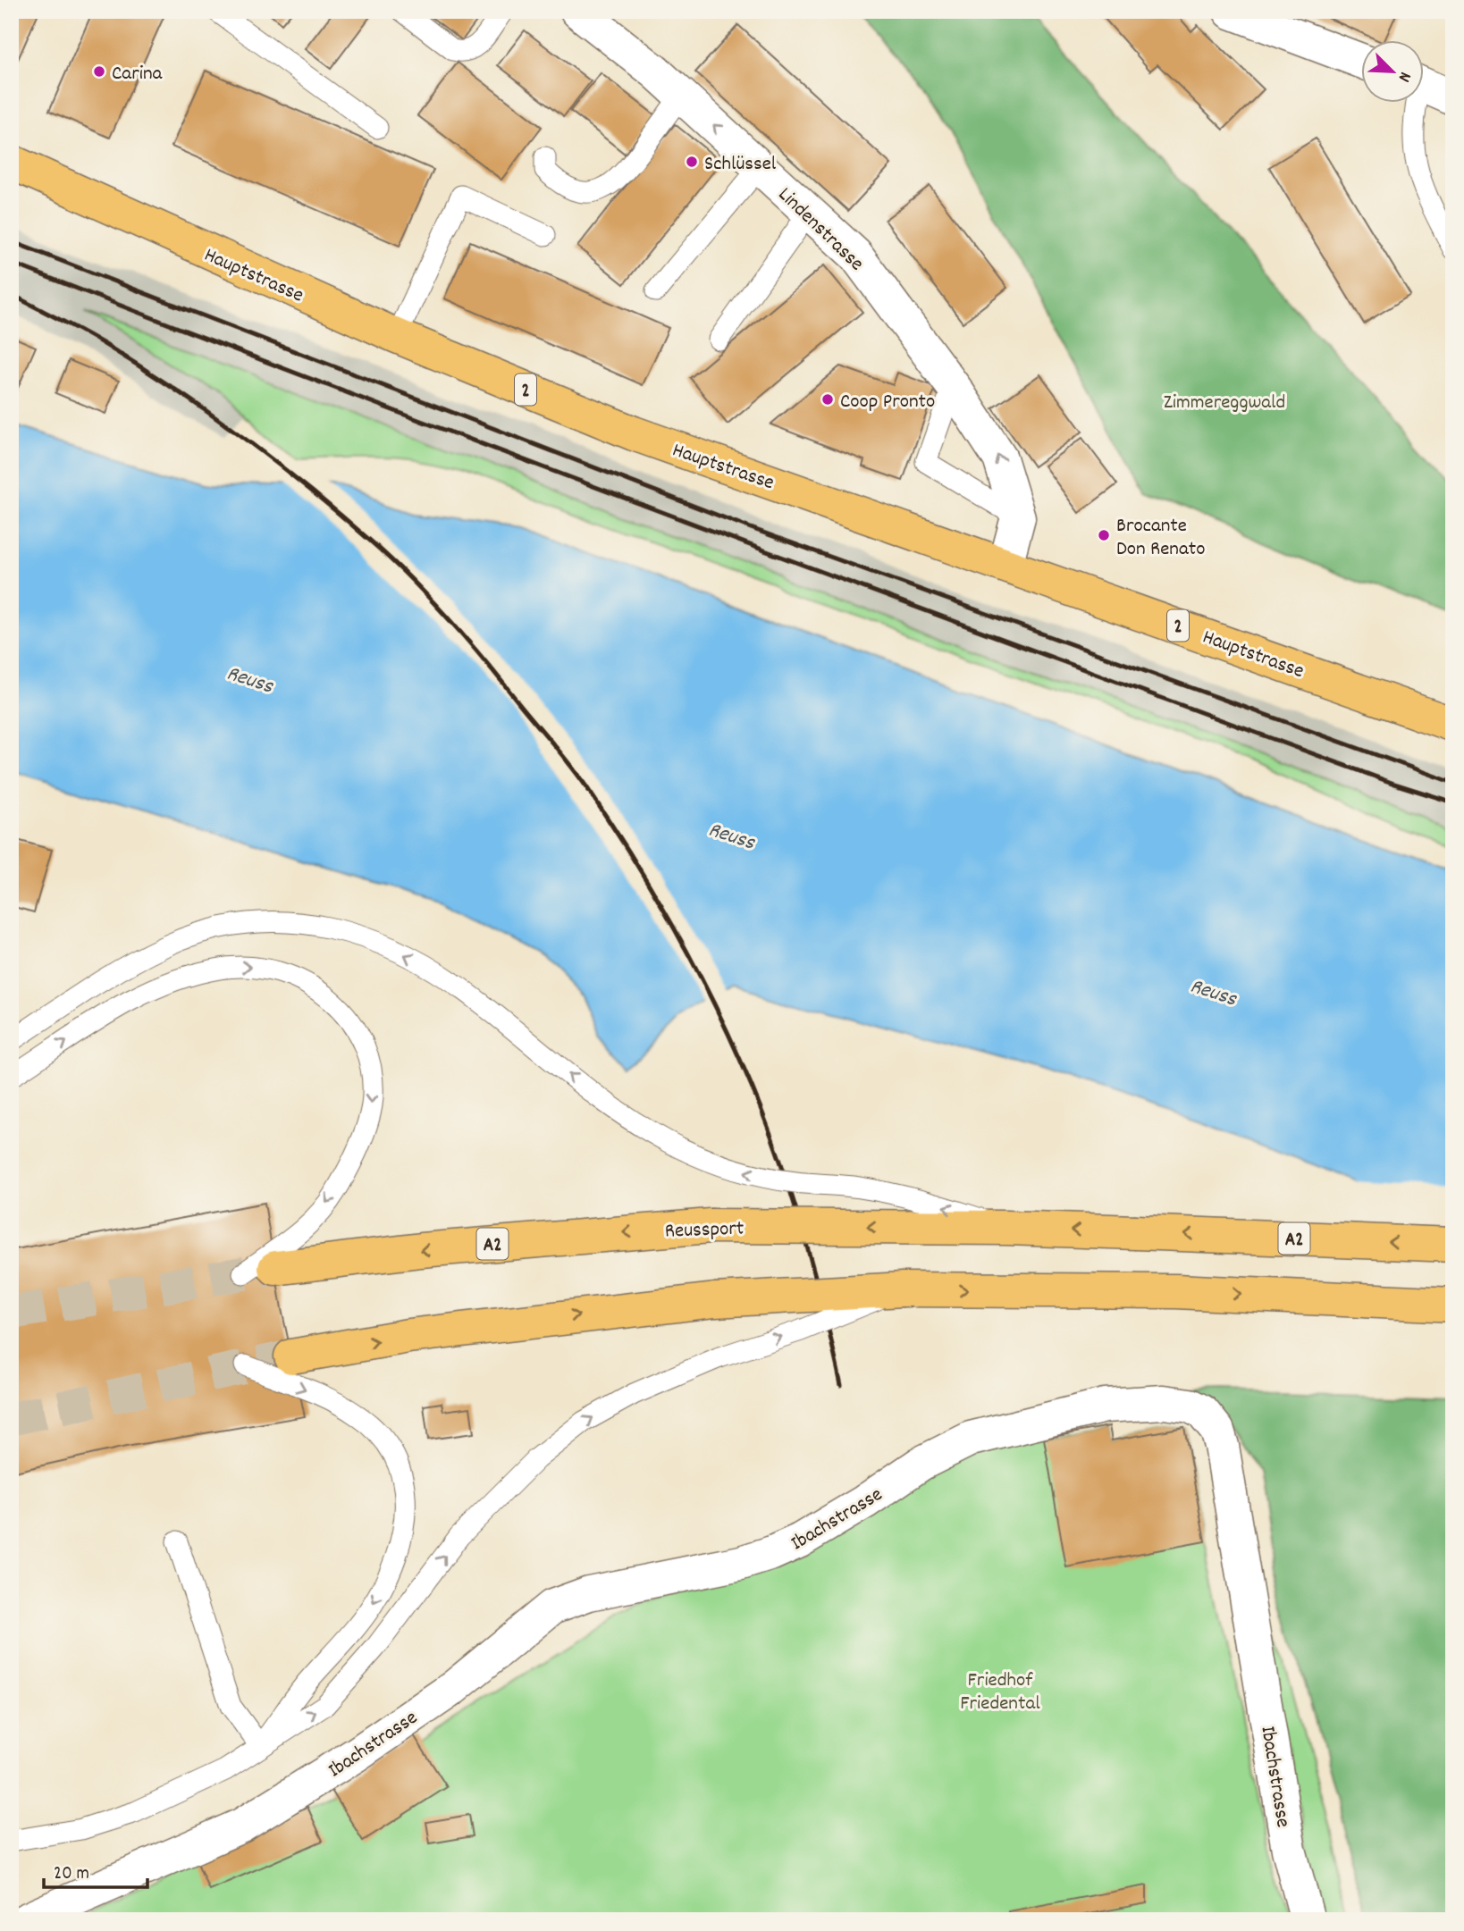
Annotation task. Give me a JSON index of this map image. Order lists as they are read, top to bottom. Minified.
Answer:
{"streets":{"main road":["Hauptstrasse","2","Reussport","A2"],"street":["Lindenstrasse","Ibachstrasse"]},"one_way":["Lindenstrasse"],"water":["Reuss"],"parks":["Zimmereggwald","Friedhof Friedental"],"places":["Carina","Schlüssel","Coop Pronto","Brocante Don Renato"],"scale_bar":"20 m","north":"bottom right"}
